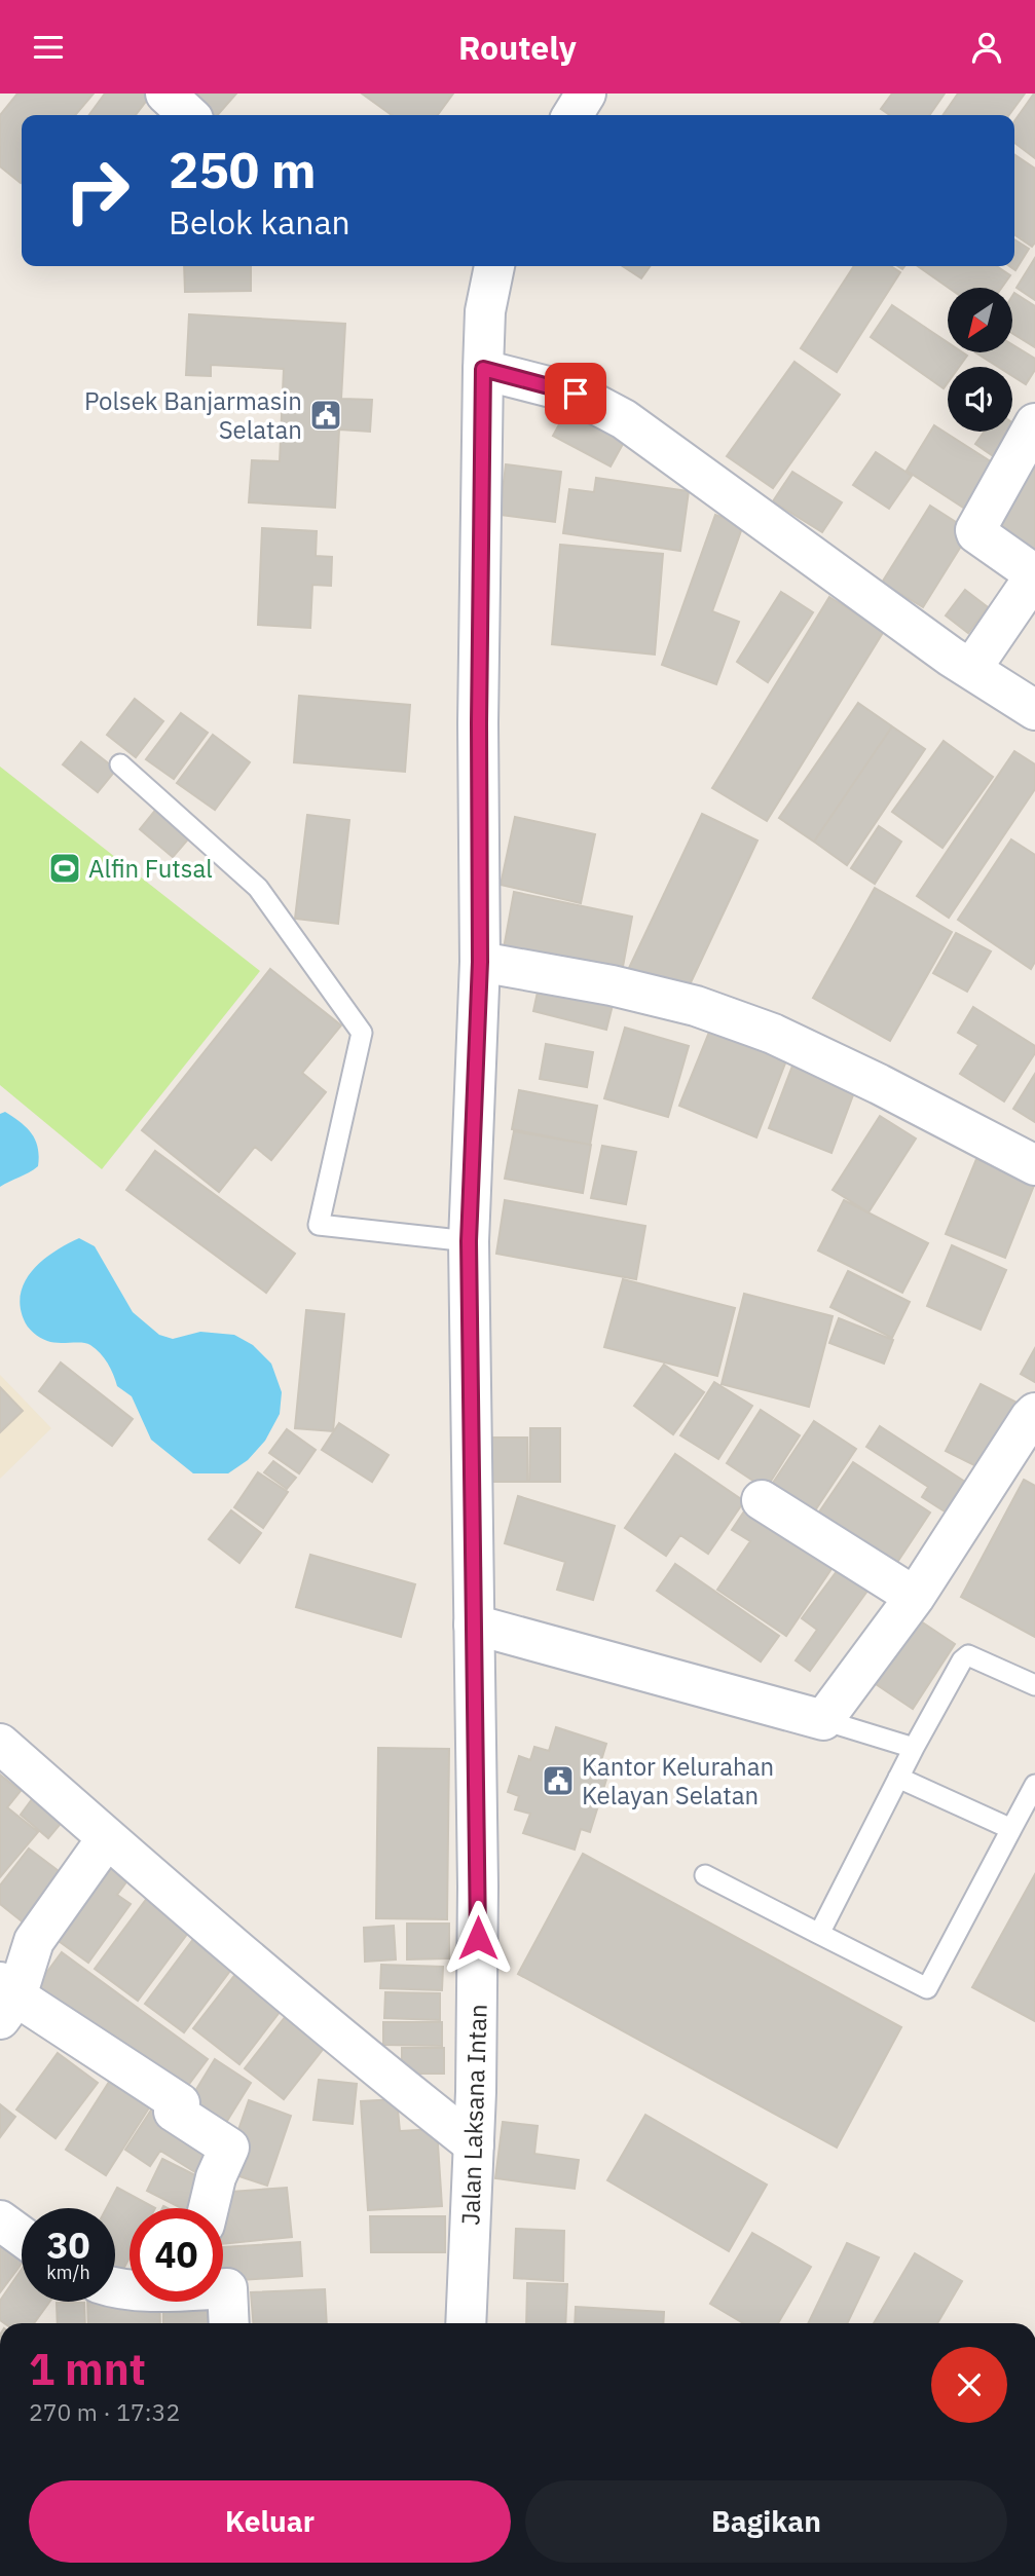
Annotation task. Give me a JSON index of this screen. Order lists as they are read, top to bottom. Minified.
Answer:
{"streets":{"street":["Jalan Laksana Intan"]},"places":{"public building":["Polsek Banjarmasin Selatan","Kantor Kelurahan Kelayan Selatan"],"sports":["Alfin Futsal"]},"north":"bottom left","page":{"header":"Routely","turn":["250 m","Belok kanan"],"speed":"30 km/h","limit":"40","heading":["1 mnt","270 m · 17:32"],"buttons":["Keluar","Bagikan"]}}
